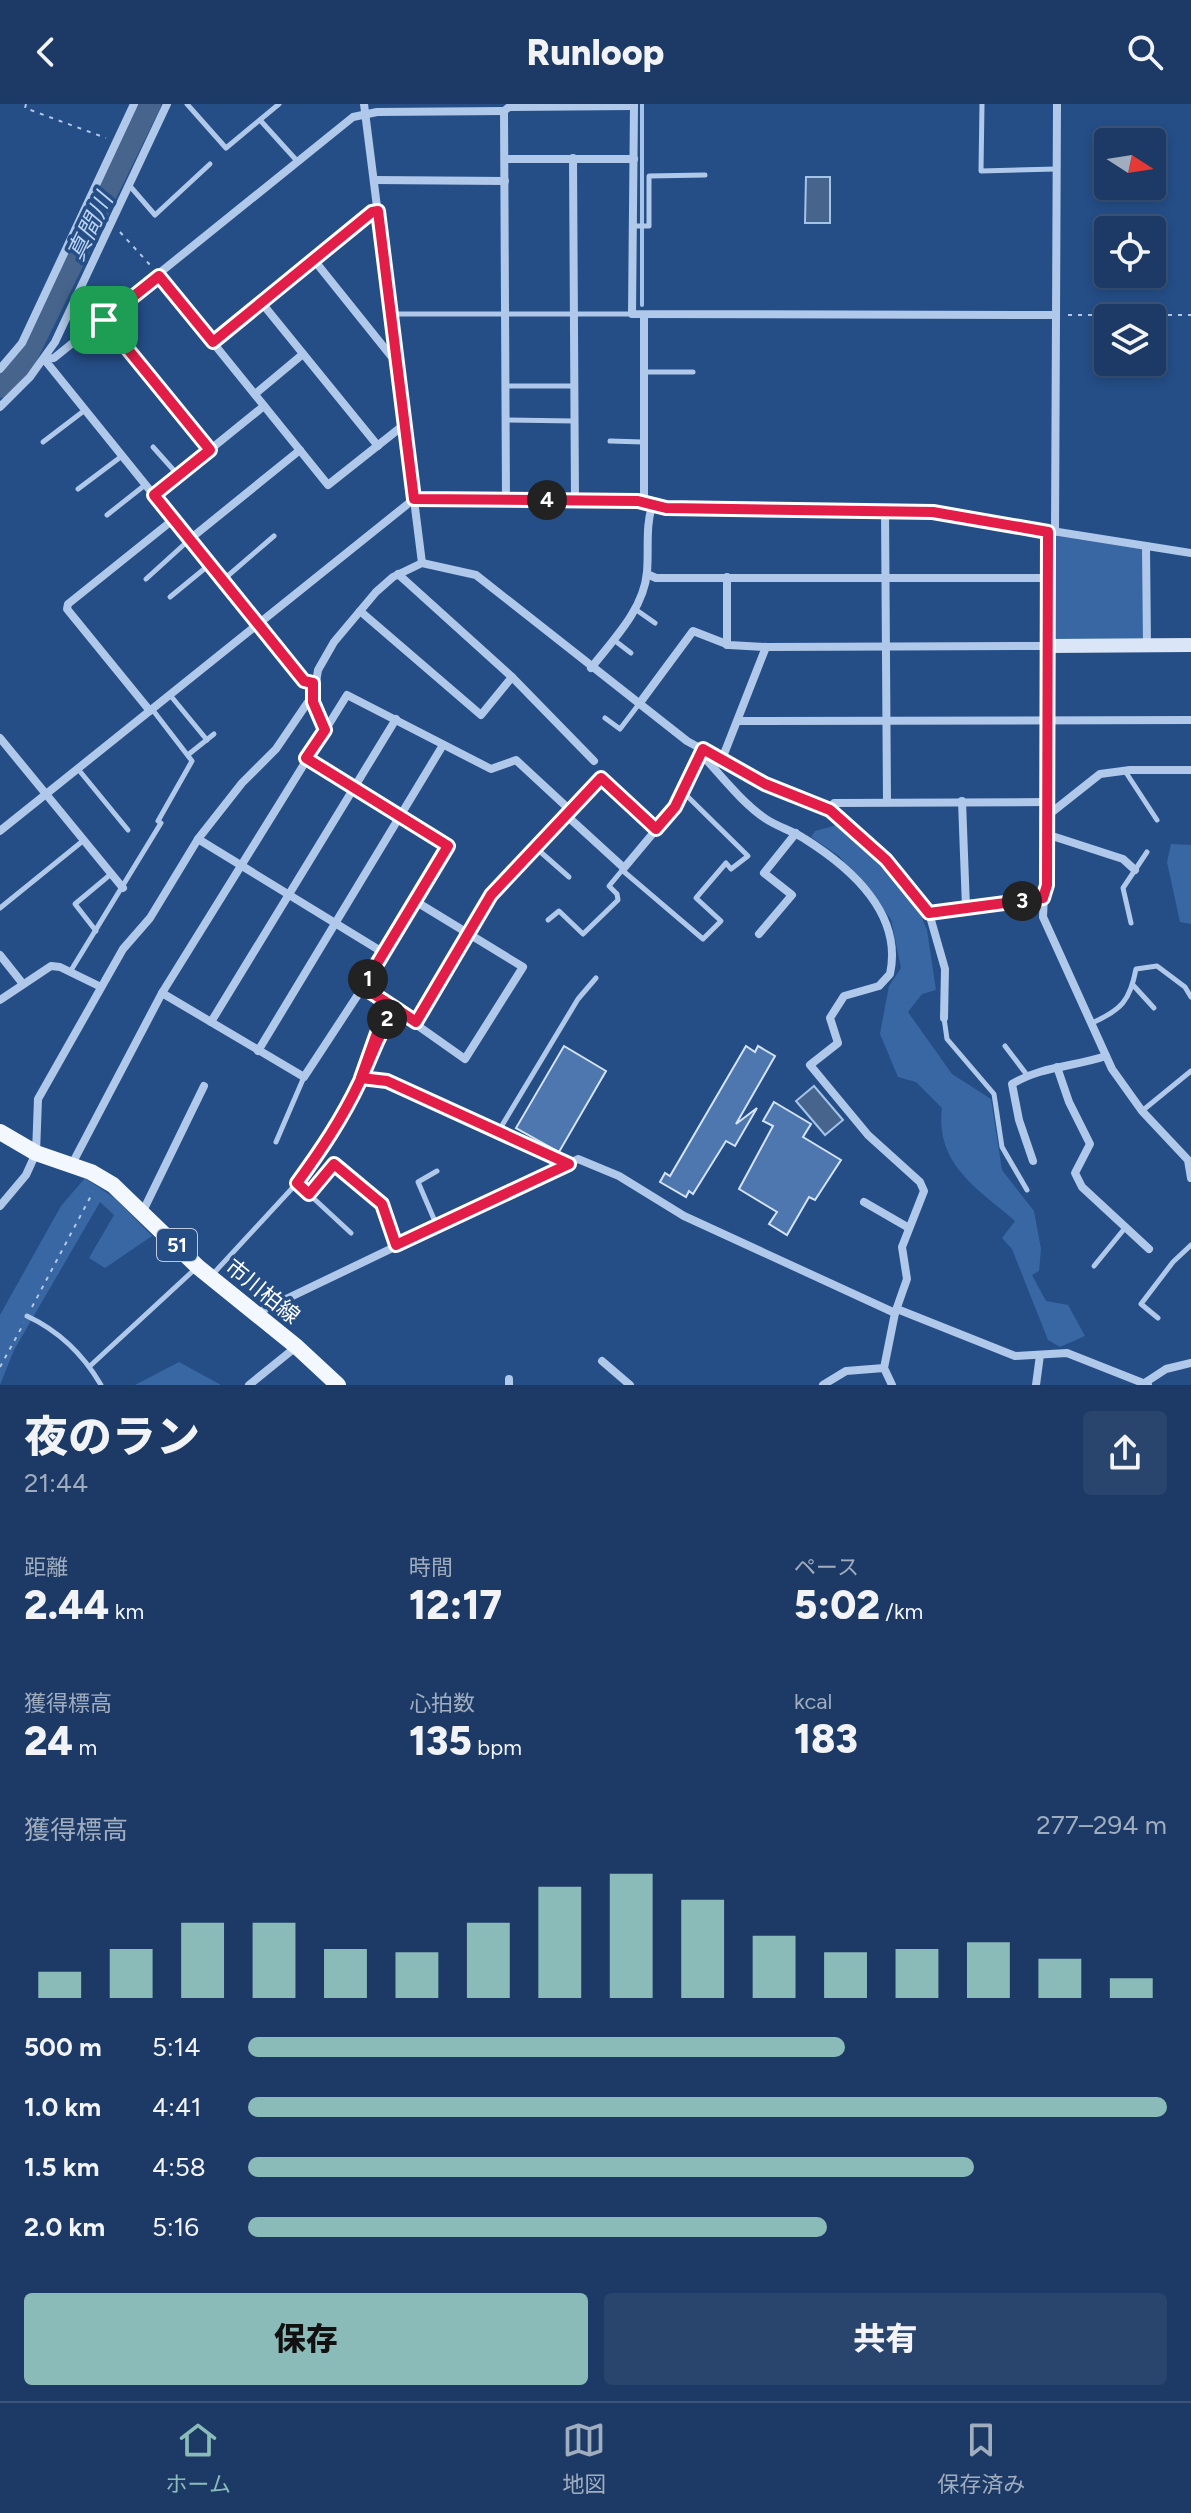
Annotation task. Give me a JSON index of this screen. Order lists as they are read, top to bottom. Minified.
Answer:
{"streets":{"main road":["51","市川柏線"]},"water":["真間川"],"north":"right","page":{"header":"Runloop","pins":["4","3","1","2"],"heading":["夜のラン","21:44"],"stats":[["距離","2.44 km"],["時間","12:17"],["ペース","5:02 /km"],["獲得標高","24 m"],["心拍数","135 bpm"],["kcal","183"]],"chart":["獲得標高","277–294 m"],"list":[{"name":"500 m","note":"5:14"},{"name":"1.0 km","note":"4:41"},{"name":"1.5 km","note":"4:58"},{"name":"2.0 km","note":"5:16"}],"buttons":["保存","共有"],"tabs":["ホーム","地図","保存済み"]}}
